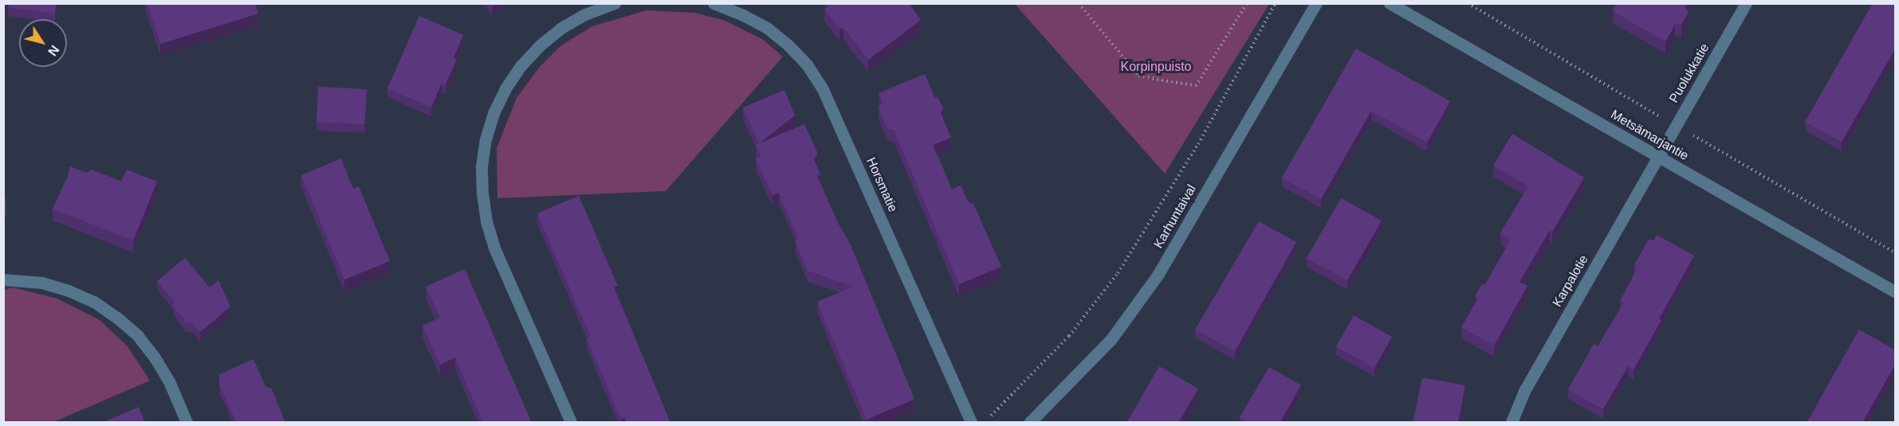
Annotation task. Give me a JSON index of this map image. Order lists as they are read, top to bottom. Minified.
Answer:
{"streets":{"street":["Puolukkatie","Metsämarjantie","Horsmatie","Karhuntaival","Karpalotie"]},"crossings":[["Puolukkatie","Metsämarjantie"],["Puolukkatie","Karpalotie"],["Metsämarjantie","Karpalotie"]],"parks":["Korpinpuisto"],"north":"bottom right"}
